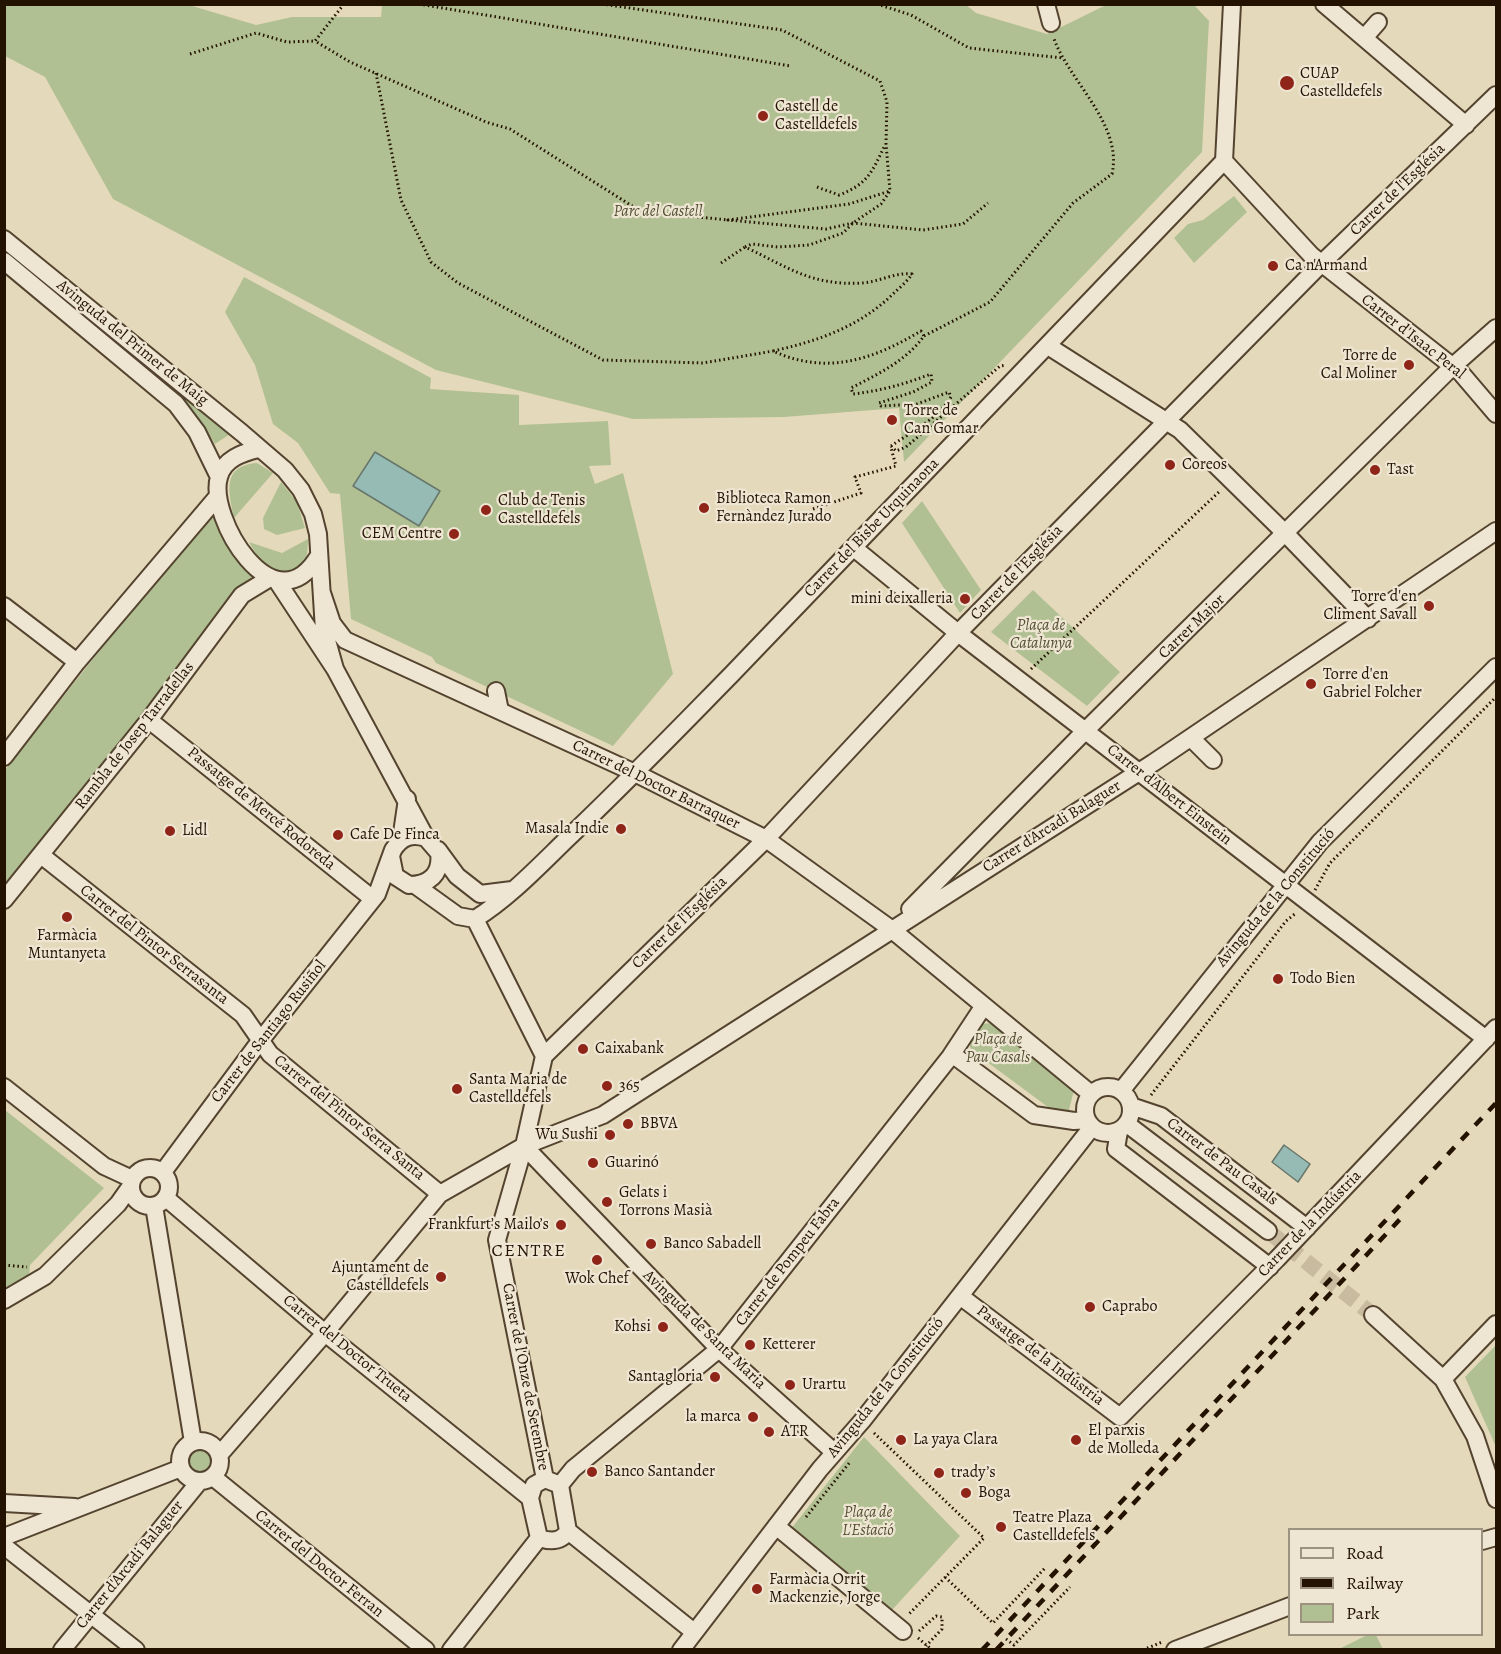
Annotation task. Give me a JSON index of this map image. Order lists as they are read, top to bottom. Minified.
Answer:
{"streets":{"street":["Carrer de l'Església","Carrer d'Isaac Peral","Avinguda del Primer de Maig","Carrer del Bisbe Urquinaona","Carrer Major","Rambla de Josep Tarradellas","Carrer del Doctor Barraquer","Carrer d'Albert Einstein","Passatge de Mercé Rodoreda","Carrer d'Arcadi Balaguer","Avinguda de la Constitució","Carrer del Pintor Serrasanta","Carrer de Santiago Rusiñol","Carrer del Pintor Serra Santa","Carrer de Pau Casals","Carrer de la Indústria","Carrer de Pompeu Fabra","Avinguda de Santa Maria","Carrer del Doctor Trueta","Passatge de la Indústria","Carrer de l'Onze de Setembre","Carrer del Doctor Ferran"]},"crossings":[["Carrer de l'Església","Carrer d'Isaac Peral"],["Carrer de l'Església","Carrer del Doctor Barraquer"],["Carrer de l'Església","Carrer d'Albert Einstein"],["Carrer d'Isaac Peral","Carrer del Bisbe Urquinaona"],["Carrer d'Isaac Peral","Carrer Major"],["Avinguda del Primer de Maig","Rambla de Josep Tarradellas"],["Carrer del Bisbe Urquinaona","Carrer del Doctor Barraquer"],["Carrer del Bisbe Urquinaona","Carrer d'Albert Einstein"],["Carrer Major","Carrer del Doctor Barraquer"],["Carrer Major","Carrer d'Albert Einstein"],["Carrer Major","Carrer d'Arcadi Balaguer"],["Rambla de Josep Tarradellas","Passatge de Mercé Rodoreda"],["Rambla de Josep Tarradellas","Carrer del Pintor Serrasanta"],["Carrer del Doctor Barraquer","Carrer d'Arcadi Balaguer"],["Carrer del Doctor Barraquer","Carrer de Pompeu Fabra"],["Carrer d'Albert Einstein","Carrer d'Arcadi Balaguer"],["Carrer d'Albert Einstein","Avinguda de la Constitució"],["Carrer d'Albert Einstein","Carrer de la Indústria"],["Passatge de Mercé Rodoreda","Carrer de Santiago Rusiñol"],["Carrer d'Arcadi Balaguer","Carrer del Pintor Serra Santa"],["Carrer d'Arcadi Balaguer","Avinguda de Santa Maria"],["Carrer d'Arcadi Balaguer","Carrer de l'Onze de Setembre"],["Carrer d'Arcadi Balaguer","Carrer del Doctor Ferran"],["Avinguda de la Constitució","Carrer de Pau Casals"],["Avinguda de la Constitució","Avinguda de Santa Maria"],["Avinguda de la Constitució","Passatge de la Indústria"],["Carrer del Pintor Serrasanta","Carrer de Santiago Rusiñol"],["Carrer del Pintor Serrasanta","Carrer del Pintor Serra Santa"],["Carrer de Santiago Rusiñol","Carrer del Pintor Serra Santa"],["Carrer de Santiago Rusiñol","Carrer del Doctor Trueta"],["Carrer de Pau Casals","Carrer de la Indústria"],["Carrer de la Indústria","Passatge de la Indústria"],["Carrer de Pompeu Fabra","Avinguda de Santa Maria"],["Carrer de Pompeu Fabra","Carrer del Doctor Trueta"],["Carrer de Pompeu Fabra","Carrer de l'Onze de Setembre"],["Avinguda de Santa Maria","Carrer de l'Onze de Setembre"]],"districts":["CENTRE"],"parks":["Parc del Castell","Plaça de Catalunya","Plaça de Pau Casals","Plaça de L'Estació"],"places":["CUAP Castelldefels","Castell de Castelldefels","Ca n'Armand","Torre de Cal Moliner","Torre de Can Gomar","Coreos","Tast","Biblioteca Ramon Fernàndez Jurado","Club de Tenis Castelldefels","CEM Centre","mini deixalleria","Torre d'en Climent Savall","Torre d'en Gabriel Folcher","Masala Indie","Lidl","Cafe De Finca","Farmàcia Muntanyeta","Todo Bien","Caixabank","365","Santa Maria de Castelldefels","BBVA","Wu Sushi","Guarinó","Gelats i Torrons Masià","Frankfurt’s Mailo’s","Banco Sabadell","Wok Chef","Ajuntament de Castelldefels","Caprabo","Kohsi","Ketterer","Santagloria","Urartu","la marca","ATR","La yaya Clara","El parxis de Molleda","Banco Santander","trady’s","Boga","Teatre Plaza Castelldefels","Farmàcia Orrit Mackenzie, Jorge"],"legend":["Road","Railway","Park"]}
